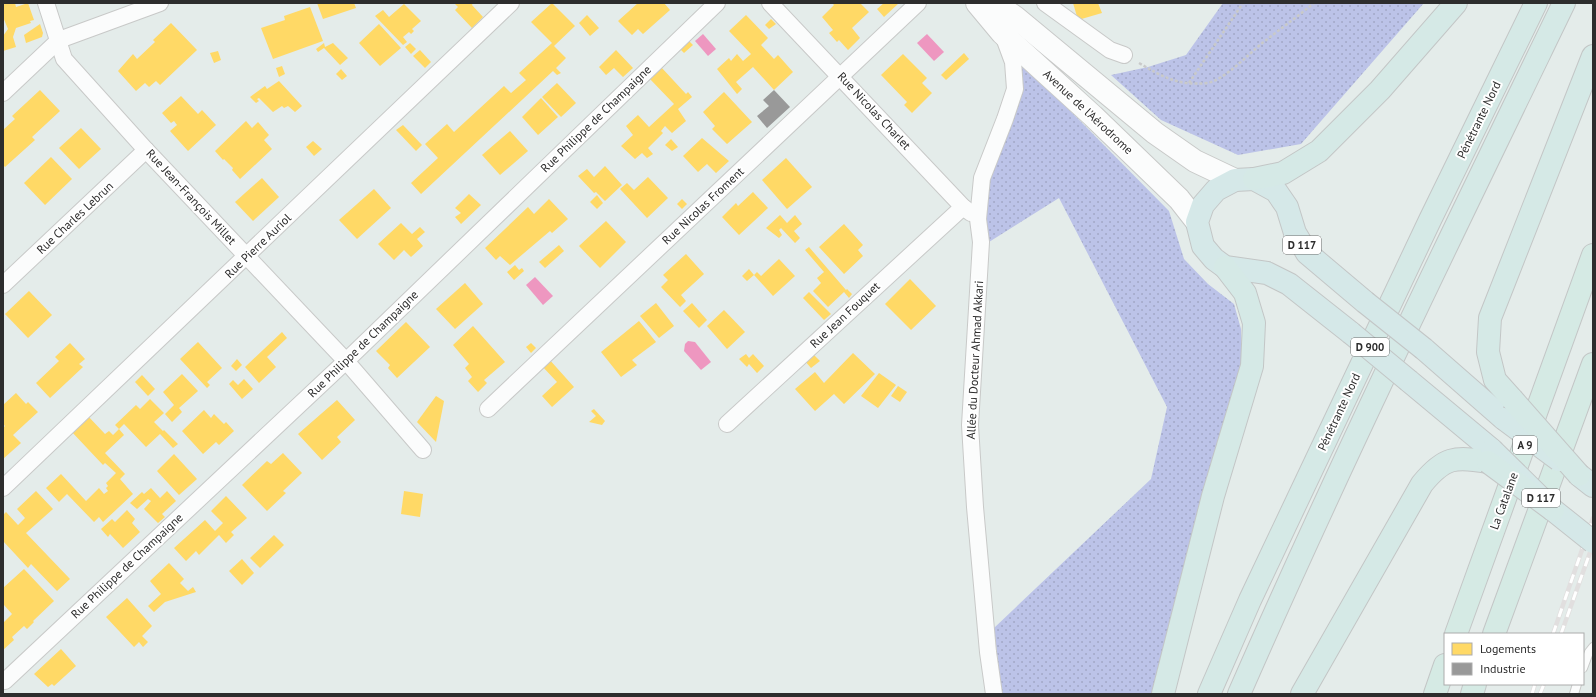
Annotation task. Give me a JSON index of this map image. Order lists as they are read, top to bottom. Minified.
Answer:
{"streets":{"highway":["Pénétrante Nord","D 900","A 9","La Catalane"],"main road":["Avenue de l'Aérodrome","D 117"],"street":["Rue Nicolas Charlet","Rue Philippe de Champaigne","Rue Jean-François Millet","Rue Nicolas Froment","Rue Charles Lebrun","Rue Pierre Auriol","Rue Jean Fouquet","Allée du Docteur Ahmad Akkari"]},"crossings":[["Rue Nicolas Charlet","Rue Nicolas Froment"],["Rue Nicolas Charlet","Rue Jean Fouquet"],["Rue Nicolas Charlet","Allée du Docteur Ahmad Akkari"],["Avenue de l'Aérodrome","D 117"],["Avenue de l'Aérodrome","Allée du Docteur Ahmad Akkari"],["Rue Philippe de Champaigne","Rue Jean-François Millet"],["Rue Jean-François Millet","Rue Charles Lebrun"],["Rue Jean-François Millet","Rue Pierre Auriol"]],"legend":["Logements","Industrie"]}
